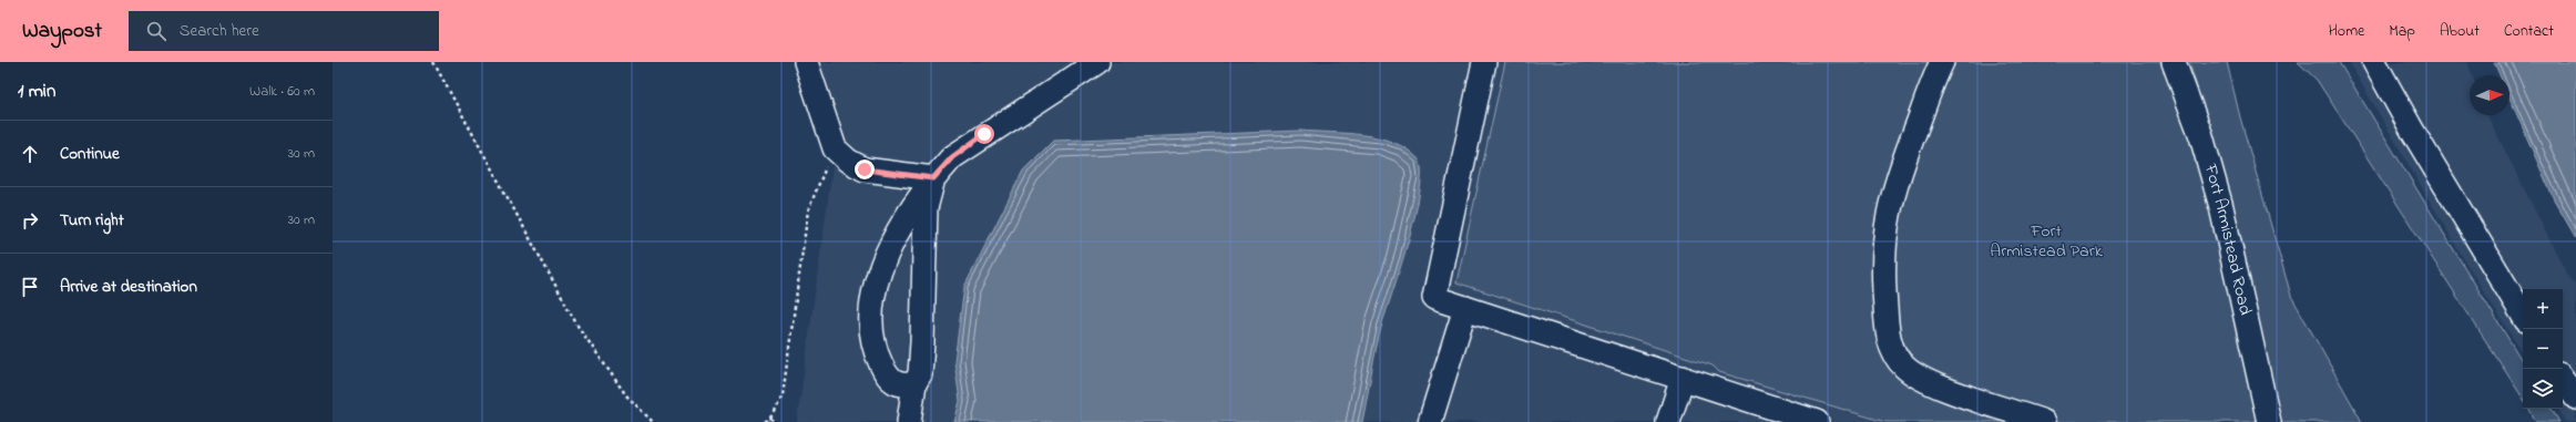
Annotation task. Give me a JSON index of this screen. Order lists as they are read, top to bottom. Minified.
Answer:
{"streets":{"street":["Fort Armistead Road"]},"parks":["Fort Armistead Park"],"north":"right","page":{"header":"Waypost","search":"Search here","nav":["Home","Map","About","Contact"],"heading":["1 min","Walk · 60 m"],"list":[["Continue","30 m"],["Turn right","30 m"],"Arrive at destination"],"map_buttons":["+","−"]}}
